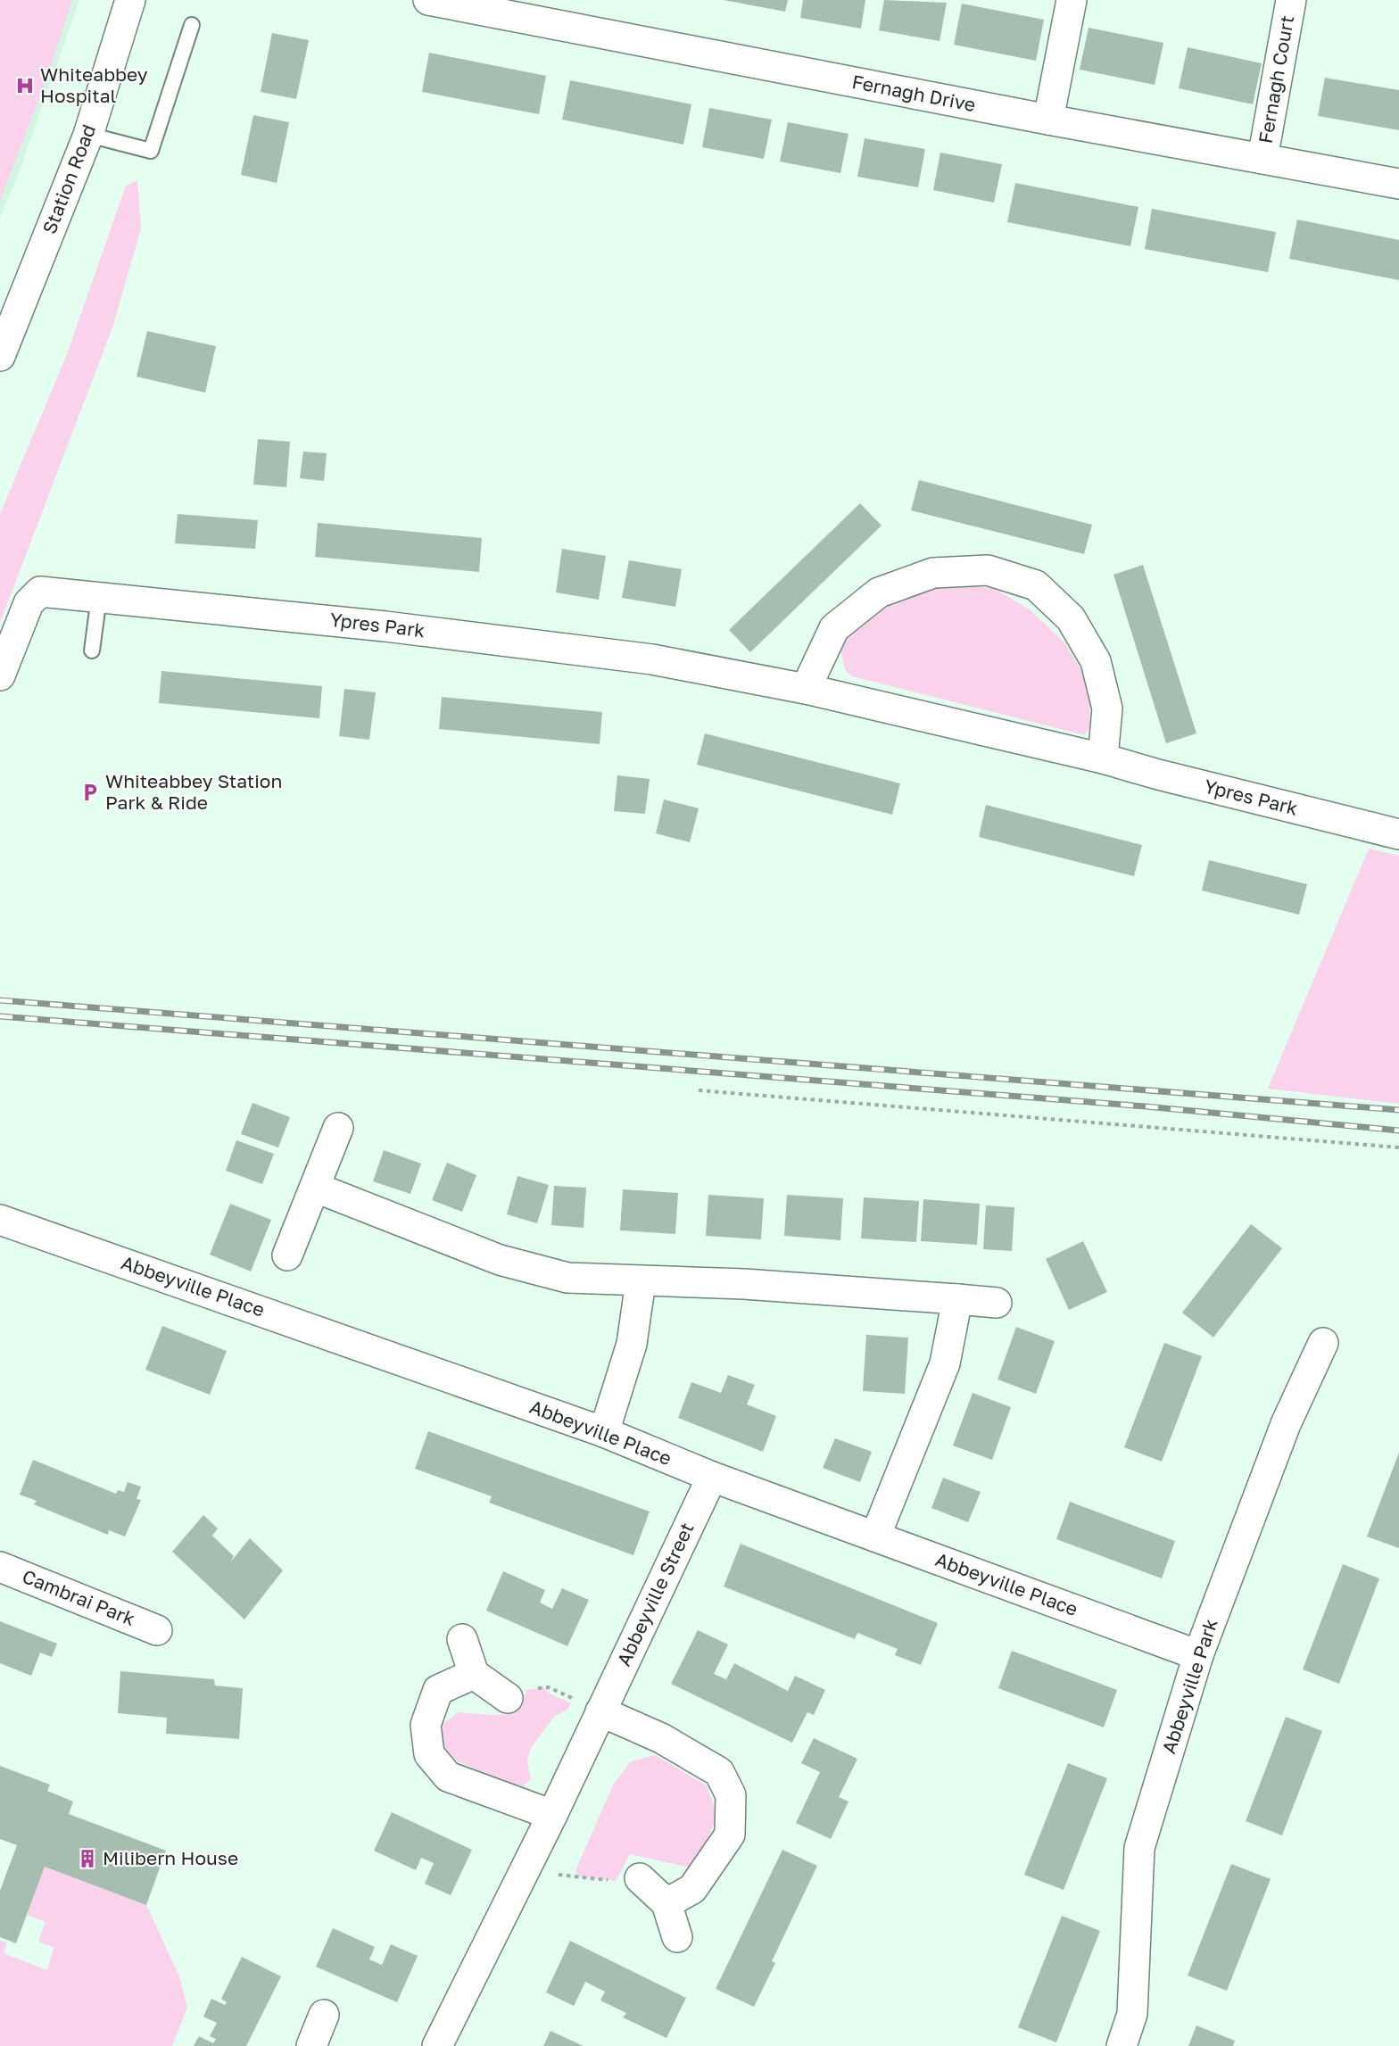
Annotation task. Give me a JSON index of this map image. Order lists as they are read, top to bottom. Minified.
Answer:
{"streets":{"street":["Fernagh Court","Fernagh Drive","Station Road","Ypres Park","Abbeyville Place","Abbeyville Street","Cambrai Park","Abbeyville Park"]},"crossings":[["Fernagh Court","Fernagh Drive"],["Abbeyville Place","Abbeyville Street"],["Abbeyville Place","Abbeyville Park"]],"places":{"hospital":["Whiteabbey Hospital"],"parking":["Whiteabbey Station Park & Ride"],"building":["Milibern House"]}}
